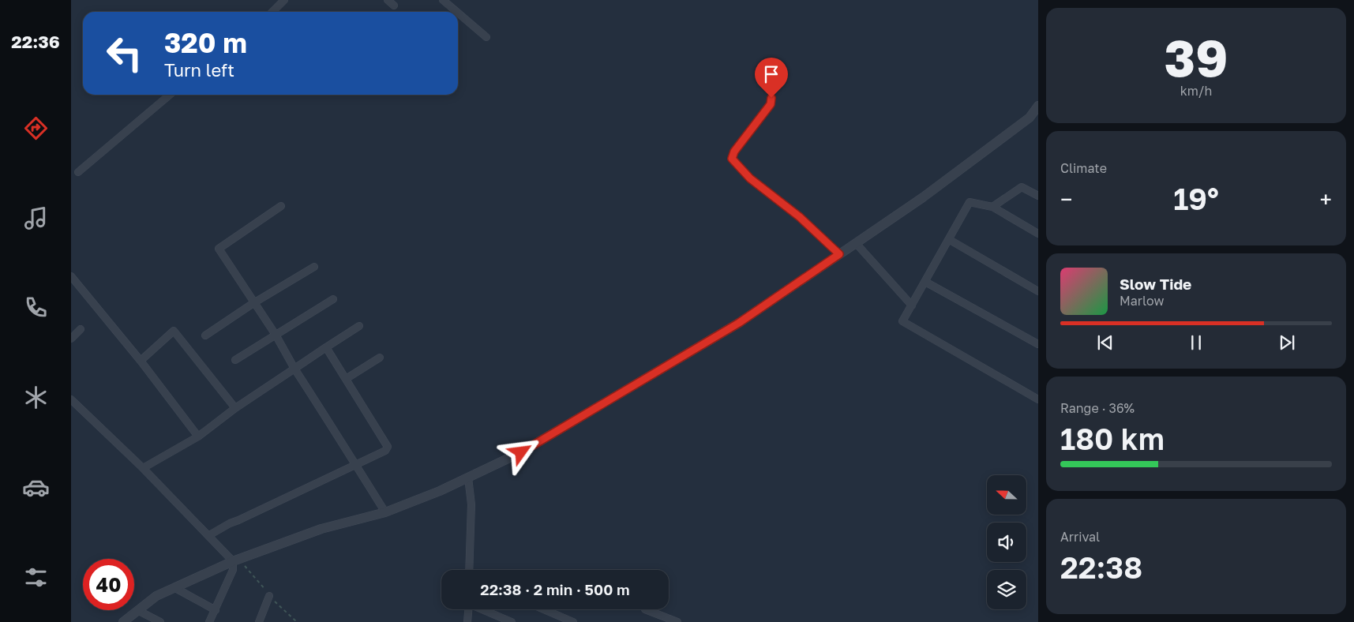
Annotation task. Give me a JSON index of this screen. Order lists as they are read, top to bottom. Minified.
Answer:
{"north":"left","page":{"tabs":"22:36","tile":[["39","km/h"],"Climate",["Range · 36%","180 km"],["Arrival","22:38"]],"turn":["320 m","Turn left"],"heat":["−","19°","+"],"song":["Slow Tide","Marlow"],"limit":"40","trip":"22:38 · 2 min · 500 m"}}
